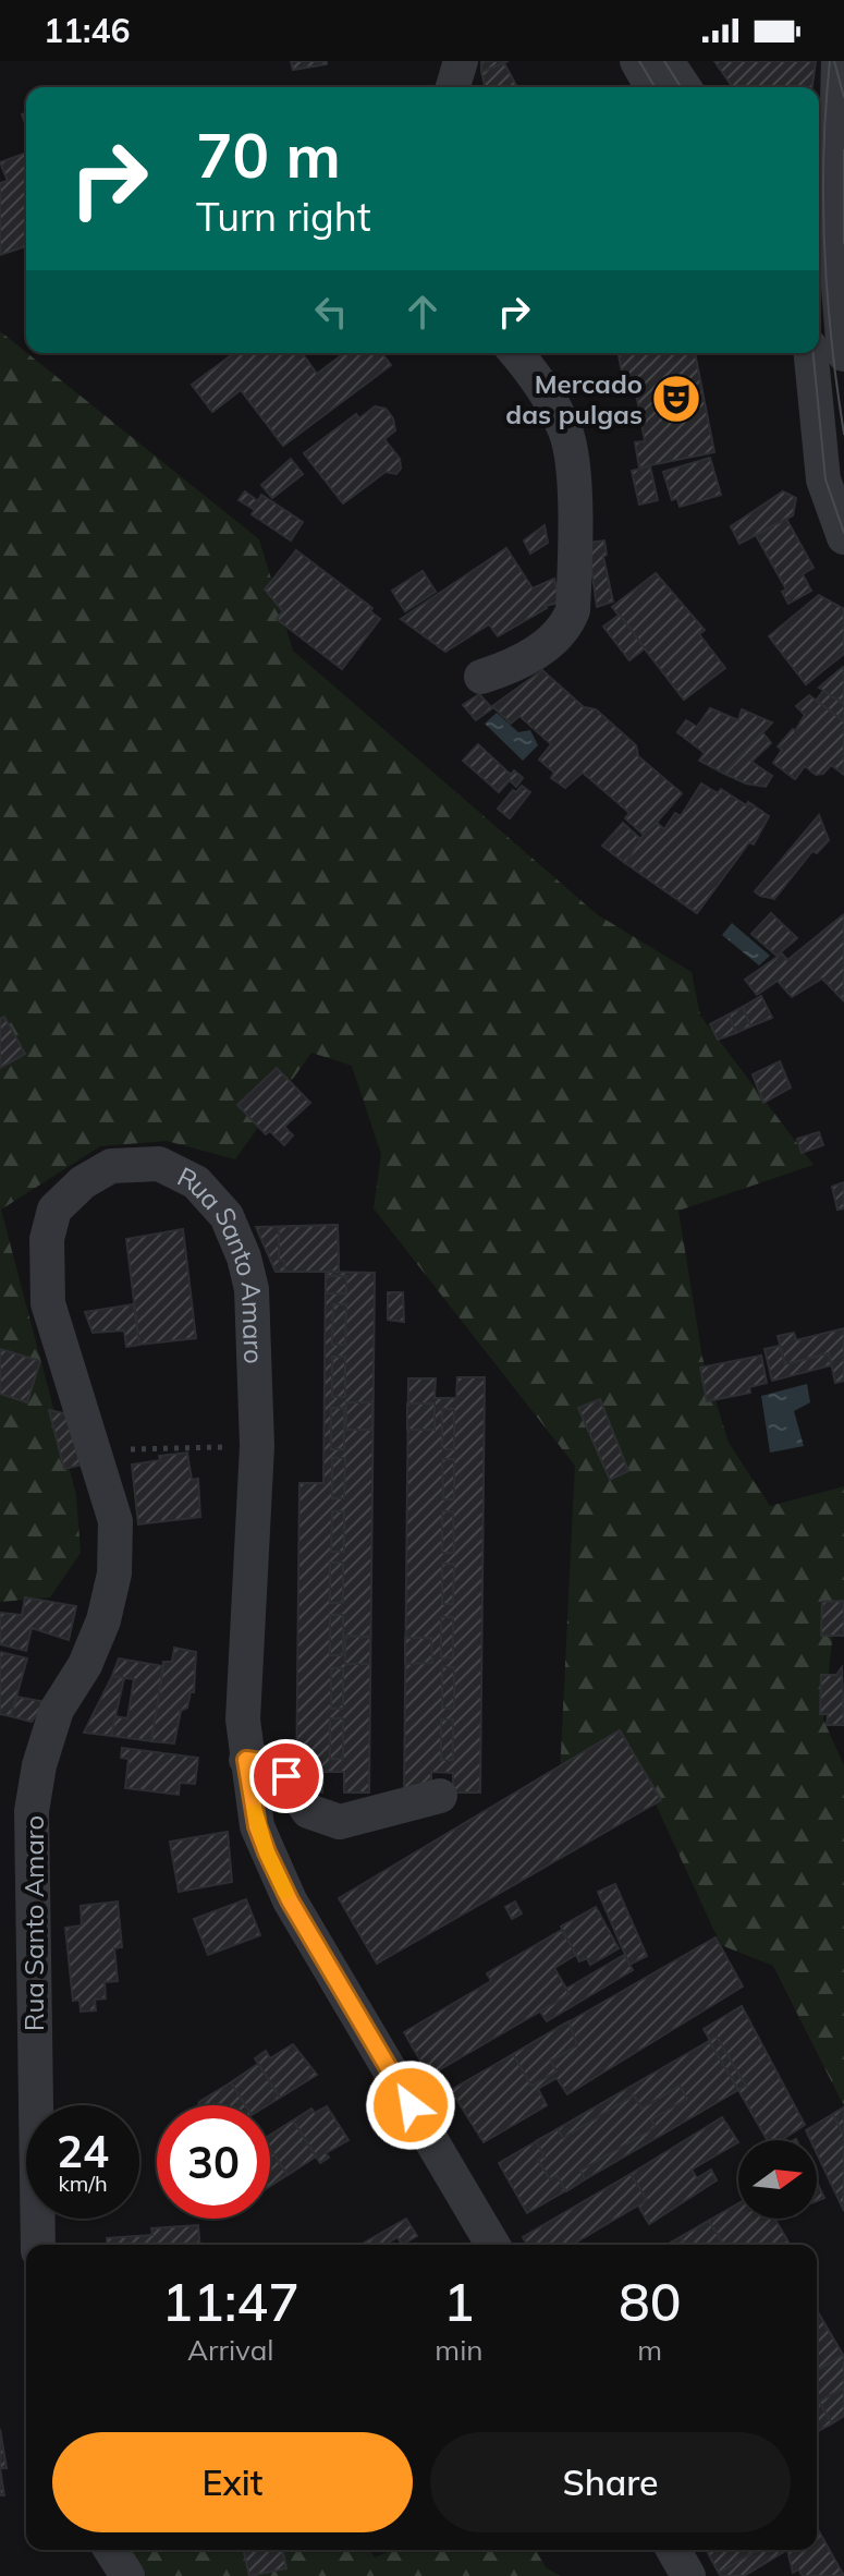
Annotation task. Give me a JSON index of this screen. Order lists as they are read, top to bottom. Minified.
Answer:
{"streets":{"street":["Rua Santo Amaro"]},"places":{"theatre":["Mercado das pulgas"]},"north":"right","page":{"status":"11:46","turn":["70 m","Turn right"],"speed":"24 km/h","limit":"30","eta":["11:47","Arrival","1","min","80","m"],"buttons":["Exit","Share"]}}
